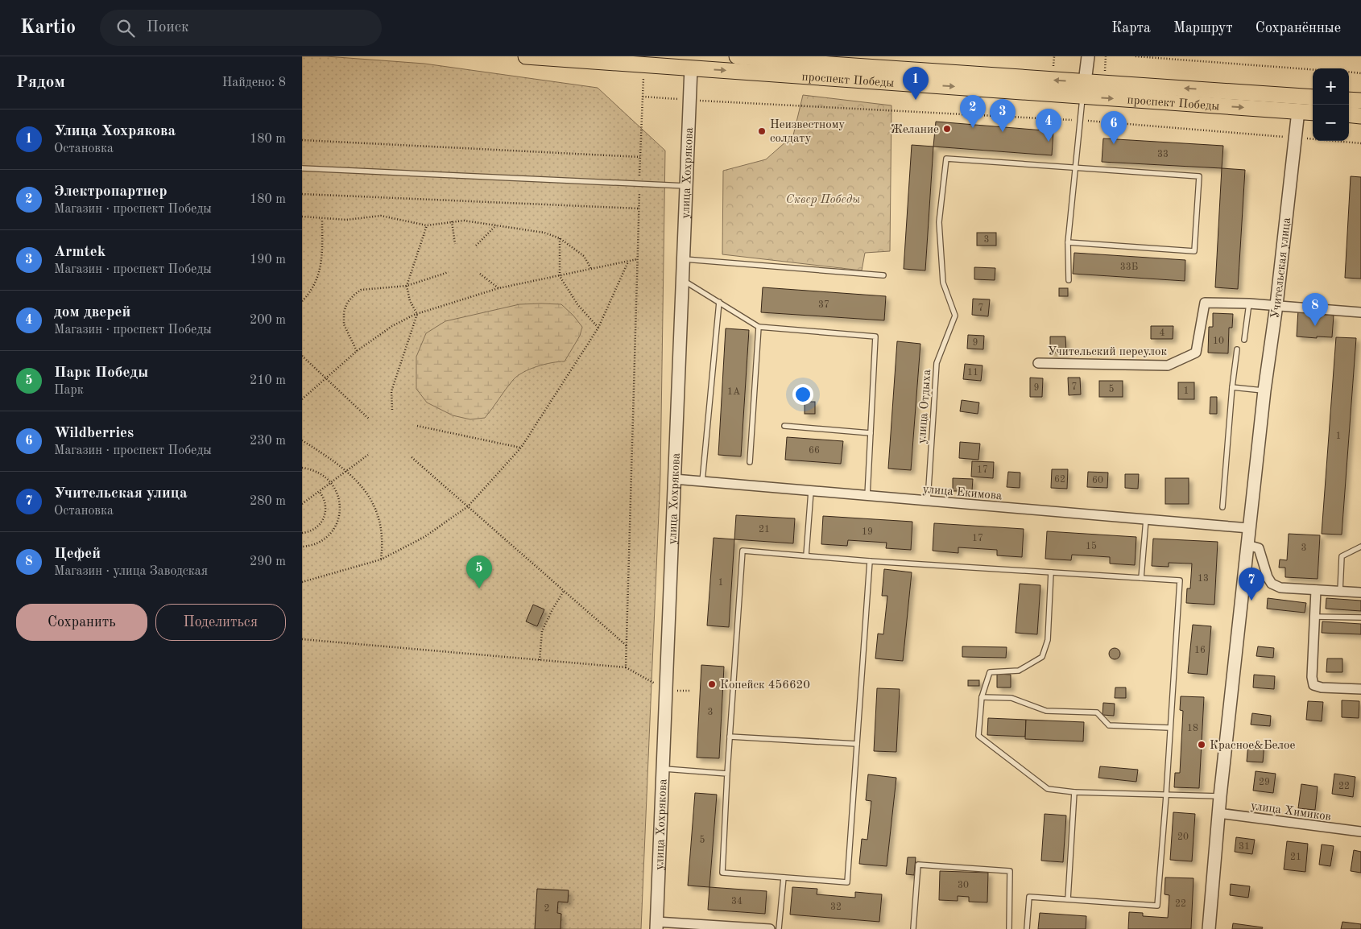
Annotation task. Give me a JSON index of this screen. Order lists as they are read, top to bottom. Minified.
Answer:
{"streets":{"main road":["проспект Победы"],"street":["улица Хохрякова","Учительская улица","Учительский переулок","улица Екимова","улица Химиков"],"lane":["улица Отдыха"]},"crossings":[["проспект Победы","улица Хохрякова"],["проспект Победы","Учительская улица"],["улица Хохрякова","улица Екимова"],["Учительская улица","Учительский переулок"],["Учительская улица","улица Екимова"],["Учительская улица","улица Химиков"],["улица Отдыха","улица Екимова"]],"parks":["Сквер Победы"],"places":["Желание","Неизвестному солдату","Копейск 456620","Красное&Белое"],"house_numbers":["33","3","33Б","37","7","4","10","9","11","7","9","5","1","1А","1","66","17","62","60","21","19","17","15","3","13","1","16","3","18","29","22","20","5","31","21","30","34","22","32","2"],"page":{"header":"Kartio","search":"Поиск","nav":["Карта","Маршрут","Сохранённые"],"heading":["Рядом","Найдено: 8"],"pins":["1","2","3","4","6","8","5","7"],"map_buttons":["+","−"],"list":[{"mark":"1","name":"Улица Хохрякова","note":"Остановка","value":"180 m"},{"mark":"2","name":"Электропартнер","note":"Магазин · проспект Победы","value":"180 m"},{"mark":"3","name":"Armtek","note":"Магазин · проспект Победы","value":"190 m"},{"mark":"4","name":"дом дверей","note":"Магазин · проспект Победы","value":"200 m"},{"mark":"5","name":"Парк Победы","note":"Парк","value":"210 m"},{"mark":"6","name":"Wildberries","note":"Магазин · проспект Победы","value":"230 m"},{"mark":"7","name":"Учительская улица","note":"Остановка","value":"280 m"},{"mark":"8","name":"Цефей","note":"Магазин · улица Заводская","value":"290 m"}],"buttons":["Сохранить","Поделиться"]}}
